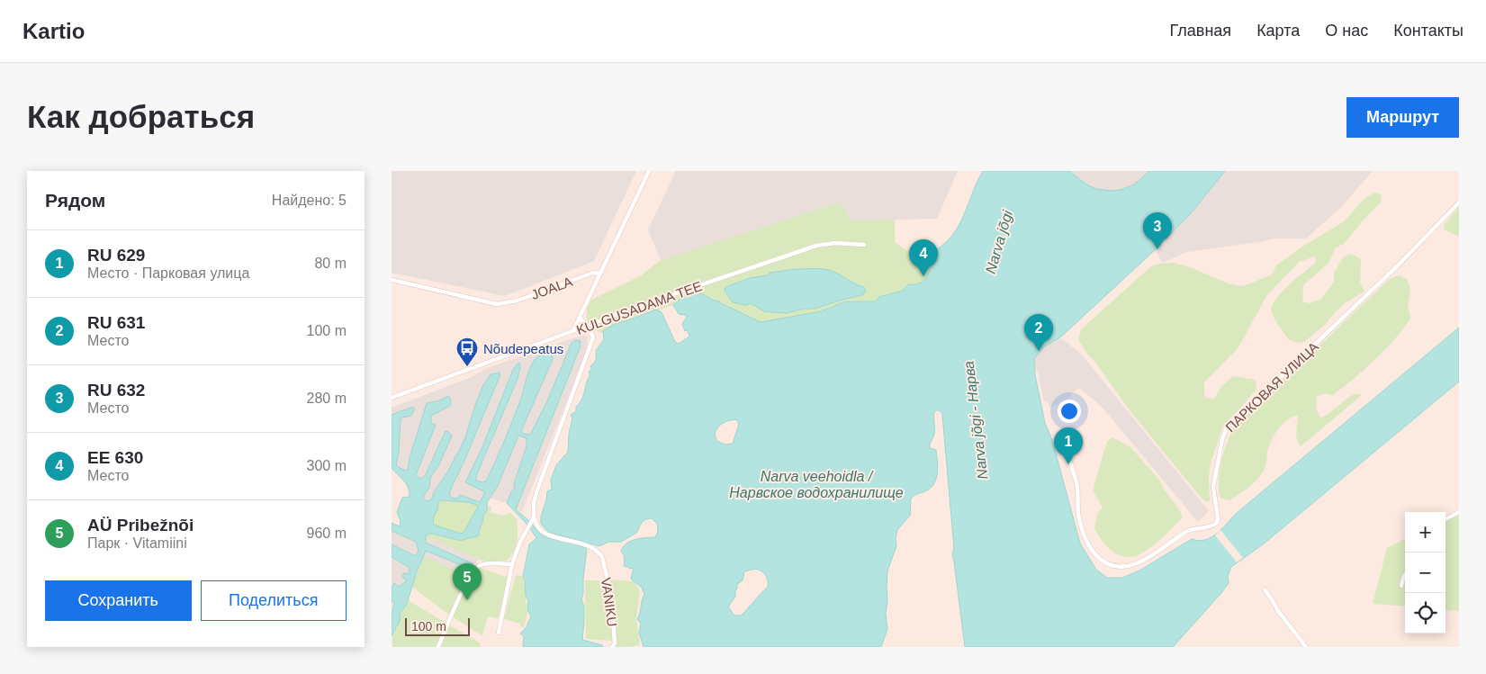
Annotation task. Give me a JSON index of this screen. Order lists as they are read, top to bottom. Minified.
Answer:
{"streets":{"street":["JOALA","KULGUSADAMA TEE","ПАРКОВАЯ УЛИЦА","VANIKU"]},"water":["Narva jõgi","Narva jõgi - Нарва","Narva veehoidla / Нарвское водохранилище"],"places":{"bus stop":["Nõudepeatus"]},"scale_bar":"100 m","page":{"header":"Kartio","nav":["Главная","Карта","О нас","Контакты"],"buttons":["Маршрут",["Сохранить","Поделиться"]],"title":"Как добраться","heading":["Рядом","Найдено: 5"],"pins":["3","4","2","1","5"],"list":[{"mark":"1","name":"RU 629","note":"Место · Парковая улица","value":"80 m"},{"mark":"2","name":"RU 631","note":"Место","value":"100 m"},{"mark":"3","name":"RU 632","note":"Место","value":"280 m"},{"mark":"4","name":"EE 630","note":"Место","value":"300 m"},{"mark":"5","name":"AÜ Pribežnõi","note":"Парк · Vitamiini","value":"960 m"}],"map_buttons":["+","−"],"scale":"100 m"}}
